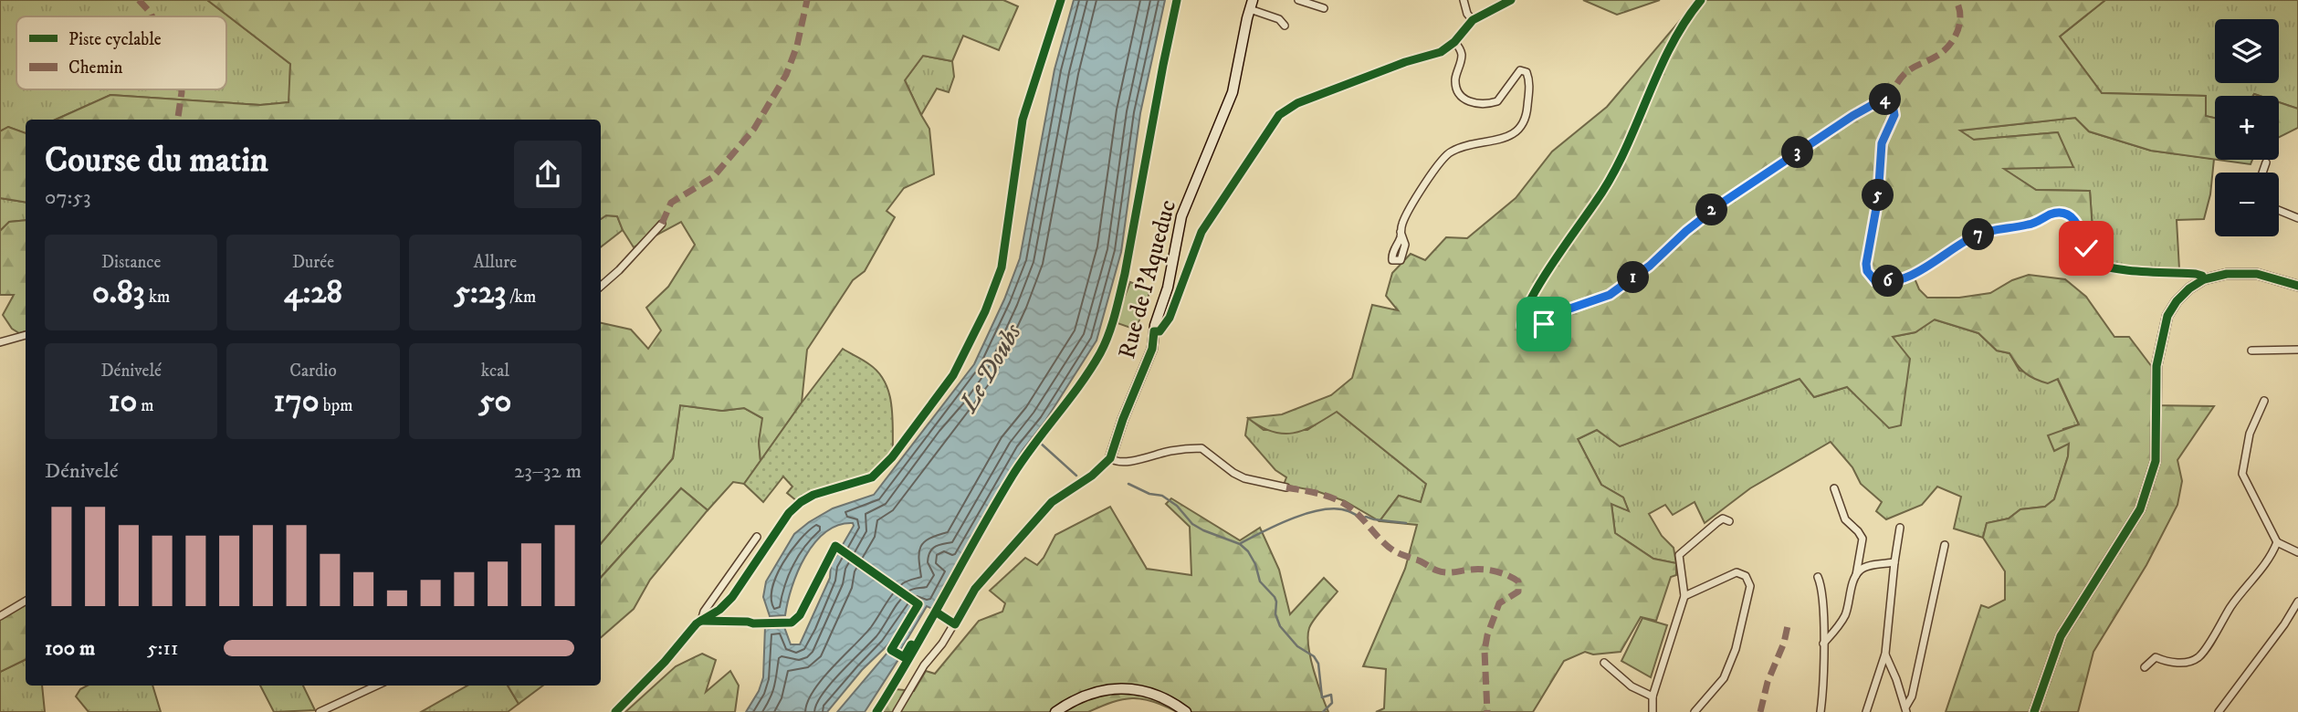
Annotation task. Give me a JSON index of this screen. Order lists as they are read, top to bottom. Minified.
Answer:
{"streets":{"street":["Rue de l'Aqueduc"]},"water":["Le Doubs"],"legend":["Piste cyclable","Chemin"],"page":{"map_buttons":["+","−"],"pins":["4","3","5","2","7","1","6"],"heading":["Course du matin","07:53"],"stats":[["Distance","0.83 km"],["Durée","4:28"],["Allure","5:23 /km"],["Dénivelé","10 m"],["Cardio","170 bpm"],["kcal","50"]],"chart":["Dénivelé","23–32 m"],"list":[{"name":"100 m","note":"5:11"}]}}
